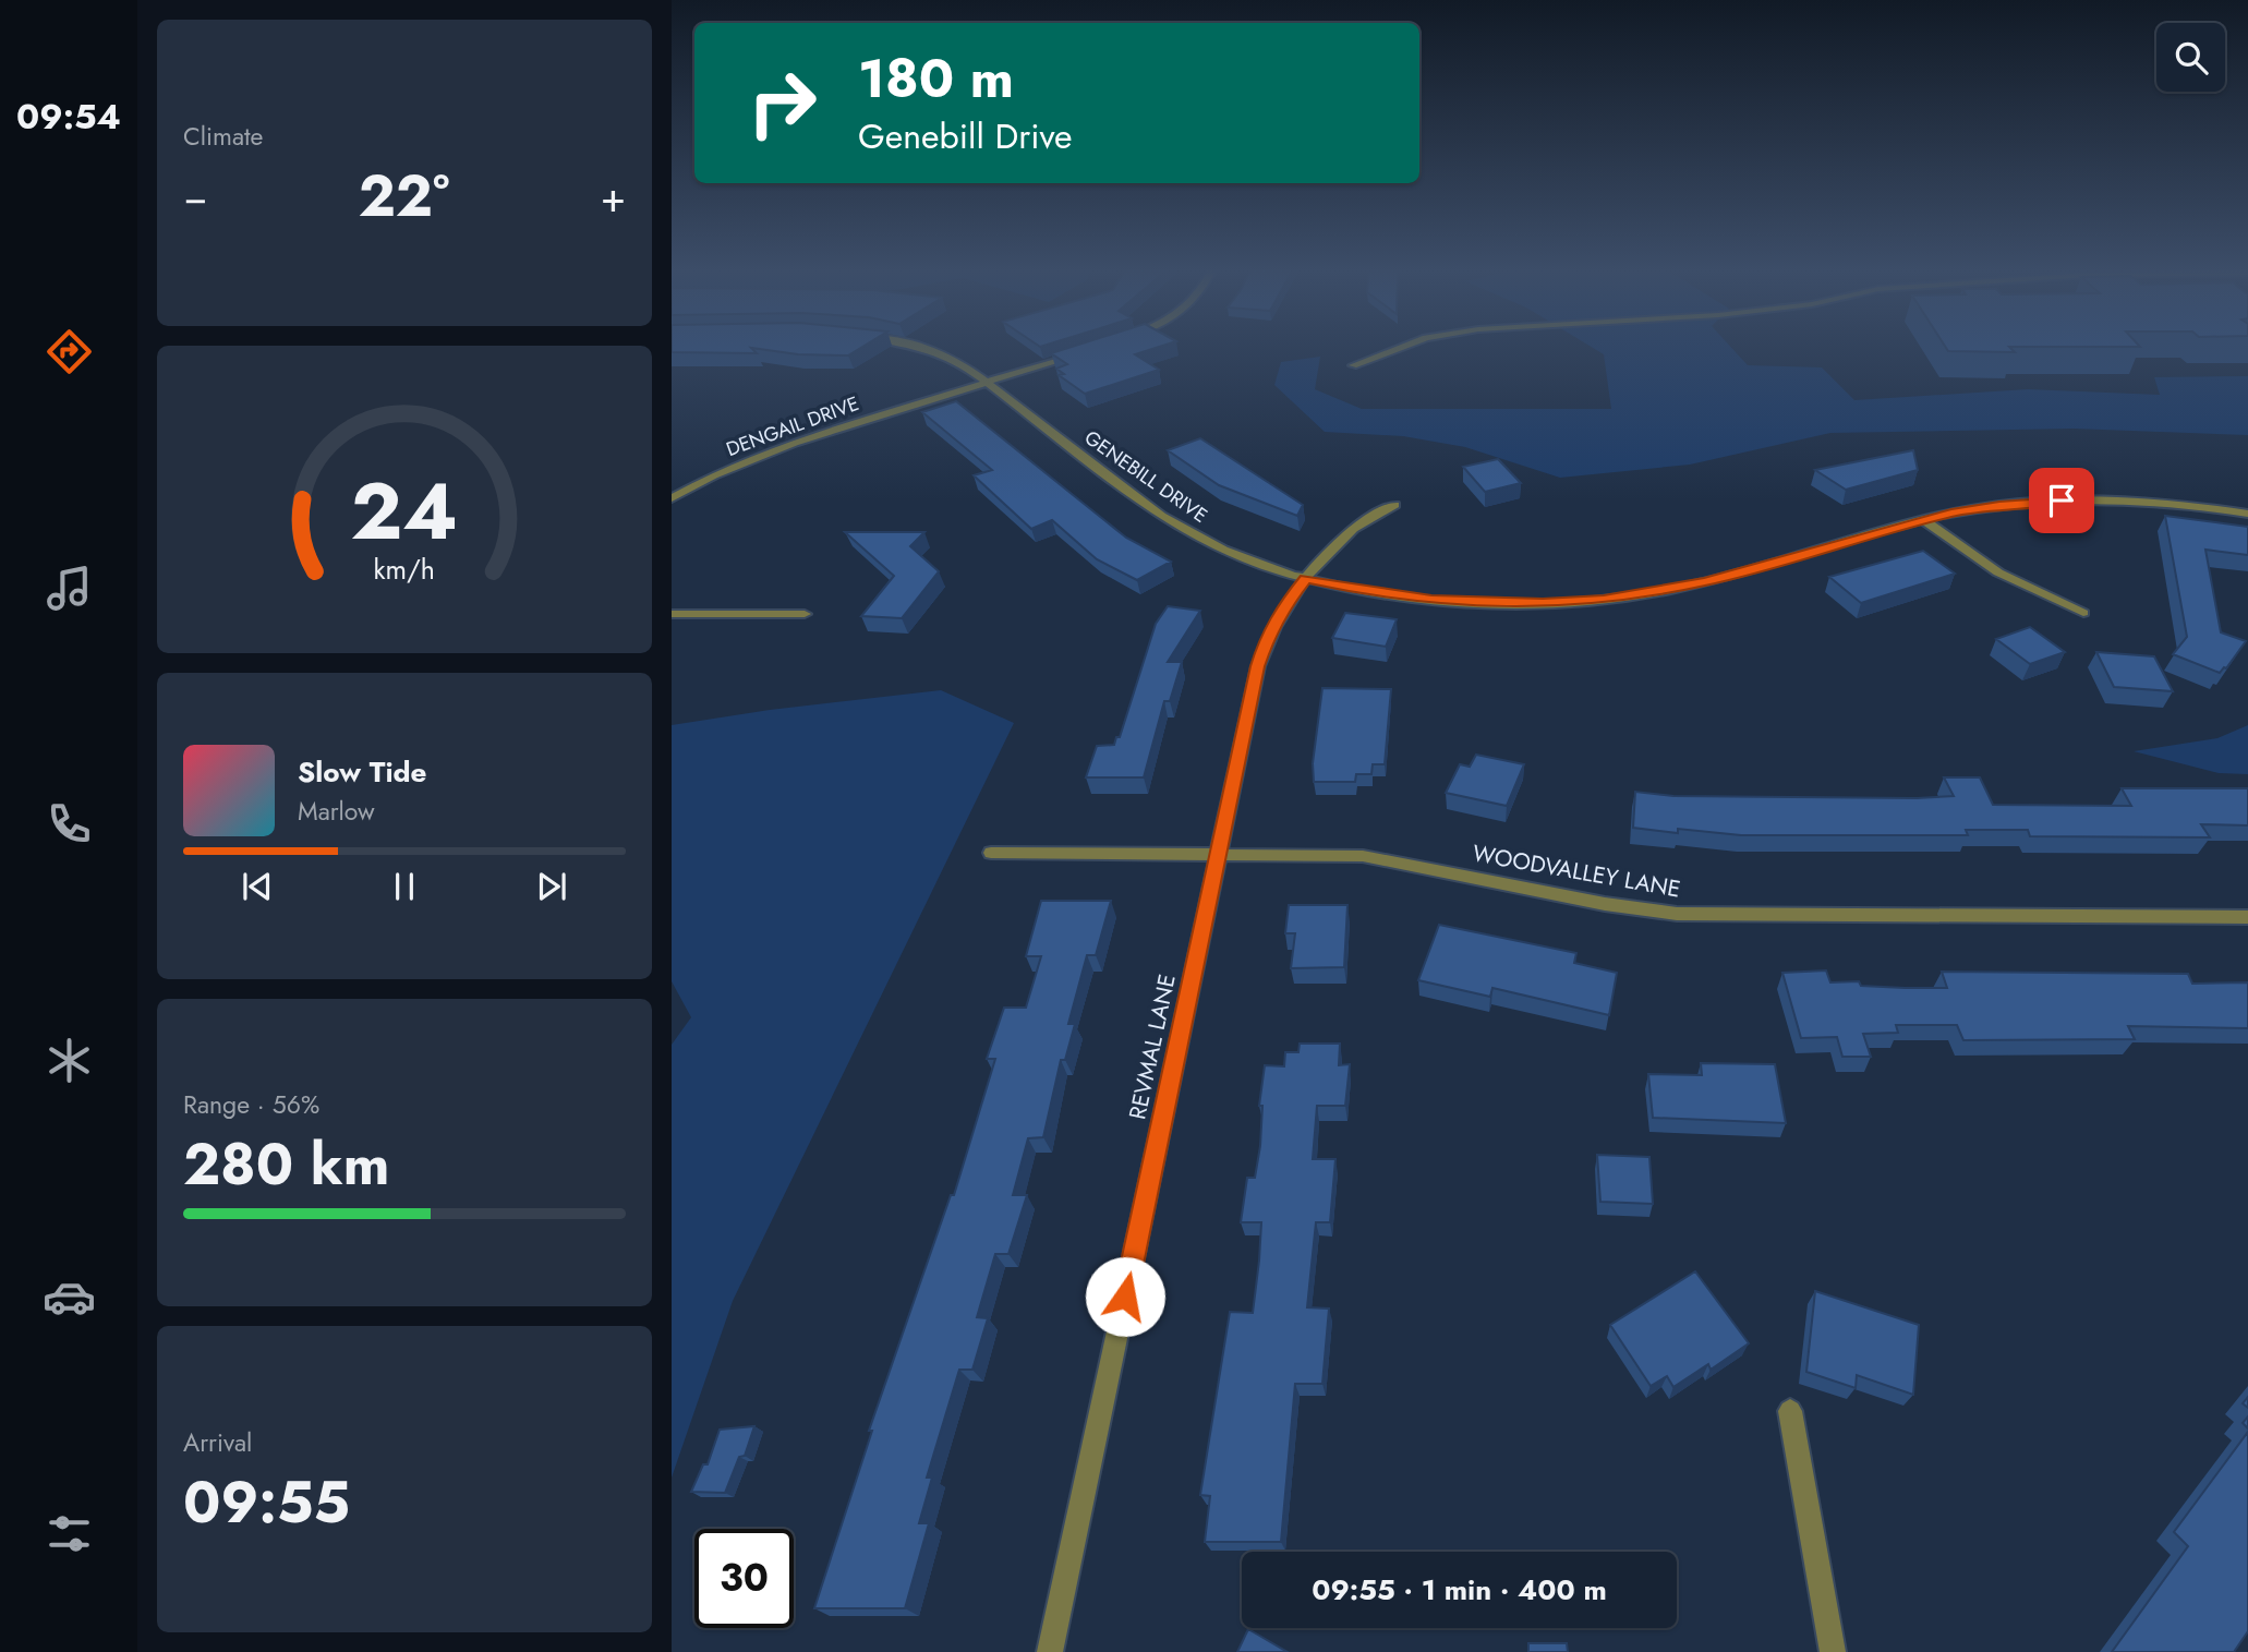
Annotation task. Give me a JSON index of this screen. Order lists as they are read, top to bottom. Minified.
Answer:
{"streets":{"street":["DENGAIL DRIVE","GENEBILL DRIVE","WOODVALLEY LANE","REVMAL LANE"]},"crossings":[["DENGAIL DRIVE","GENEBILL DRIVE"],["GENEBILL DRIVE","REVMAL LANE"],["WOODVALLEY LANE","REVMAL LANE"]],"page":{"tabs":"09:54","tile":["Climate",["Range · 56%","280 km"],["Arrival","09:55"]],"turn":["180 m","Genebill Drive"],"heat":["−","22°","+"],"song":["Slow Tide","Marlow"],"limit":"30","trip":"09:55 · 1 min · 400 m","gauge":["24","km/h"]}}
